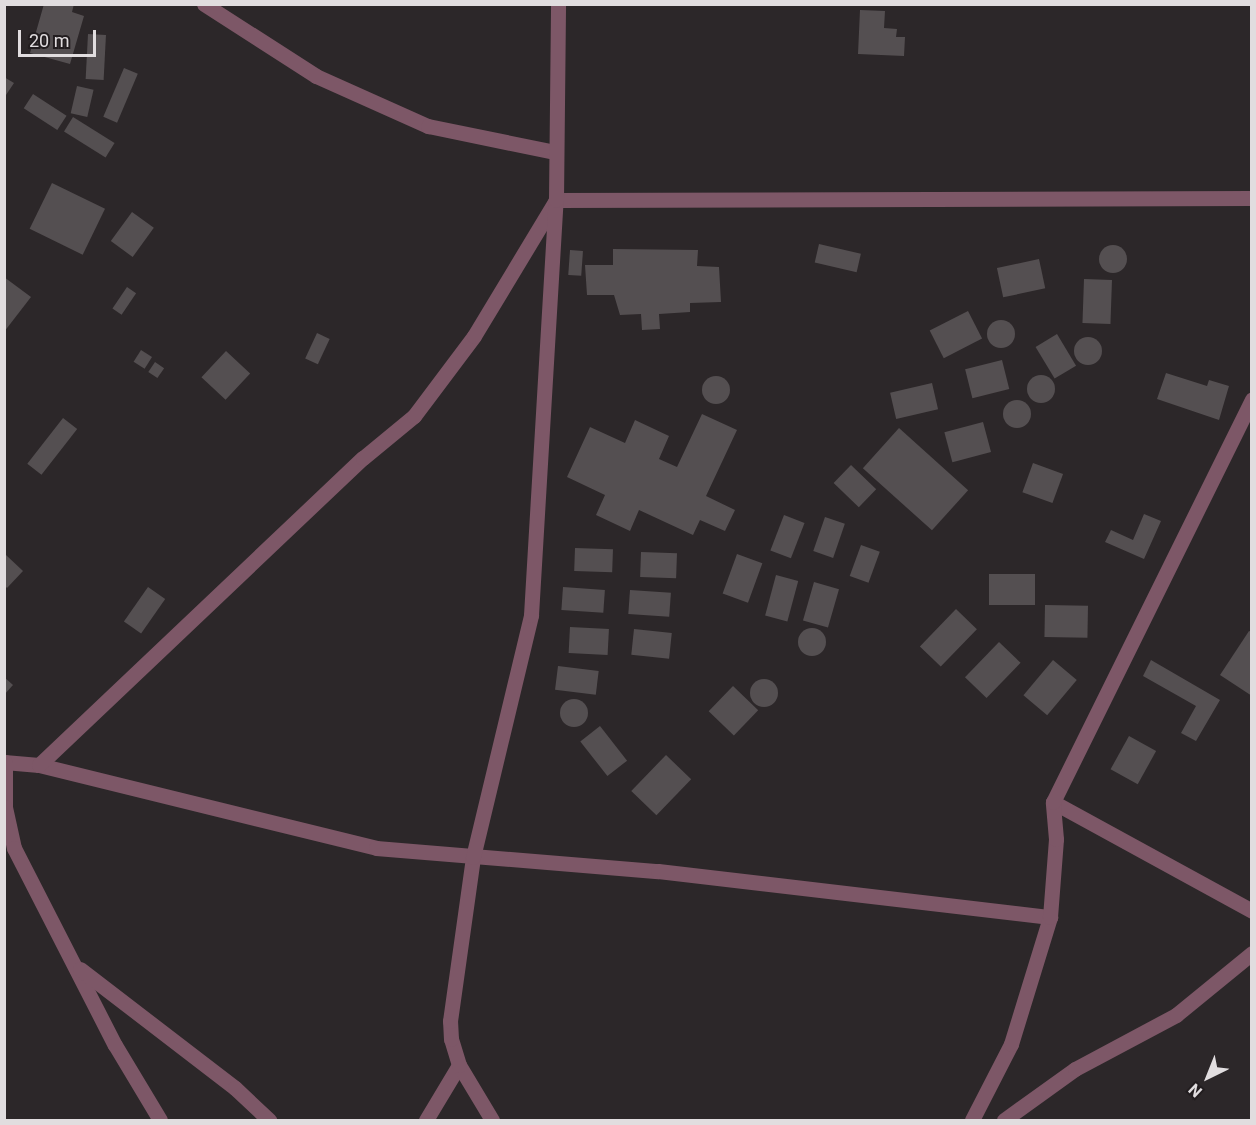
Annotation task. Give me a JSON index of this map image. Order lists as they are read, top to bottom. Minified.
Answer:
{"scale_bar":"20 m","north":"bottom left"}
